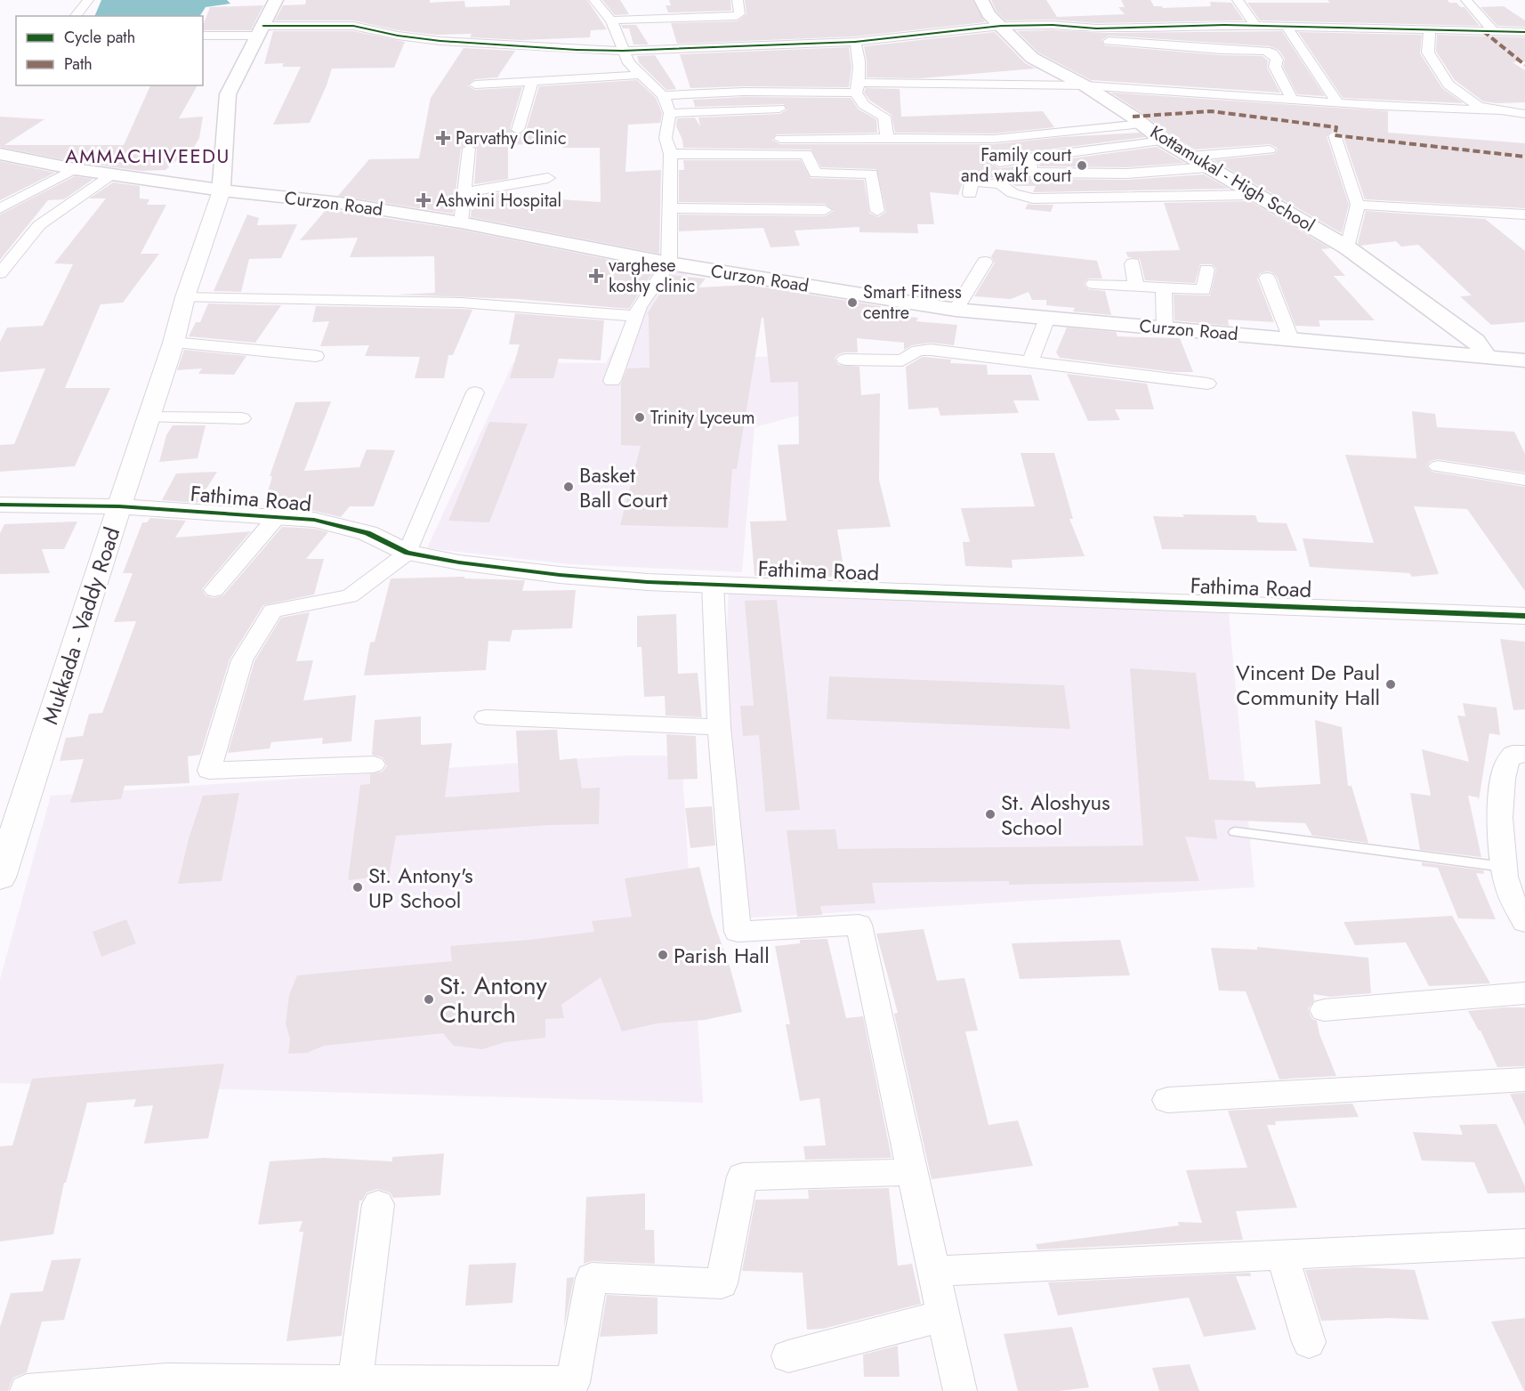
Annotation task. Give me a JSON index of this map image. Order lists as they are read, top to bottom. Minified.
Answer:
{"streets":{"main road":["Kottamukal - High School","Curzon Road"],"street":["Fathima Road","Mukkada - Vaddy Road"]},"crossings":[["Kottamukal - High School","Curzon Road"],["Curzon Road","Mukkada - Vaddy Road"],["Fathima Road","Mukkada - Vaddy Road"]],"districts":["AMMACHIVEEDU"],"places":{"health":["Parvathy Clinic","Ashwini Hospital","varghese koshy clinic"],"other":["Family court and wakf court","Smart Fitness centre","Trinity Lyceum","Basket Ball Court","Vincent De Paul Community Hall","St. Aloshyus School","St. Antony's UP School","Parish Hall","St. Antony Church"]},"legend":["Cycle path","Path"]}
